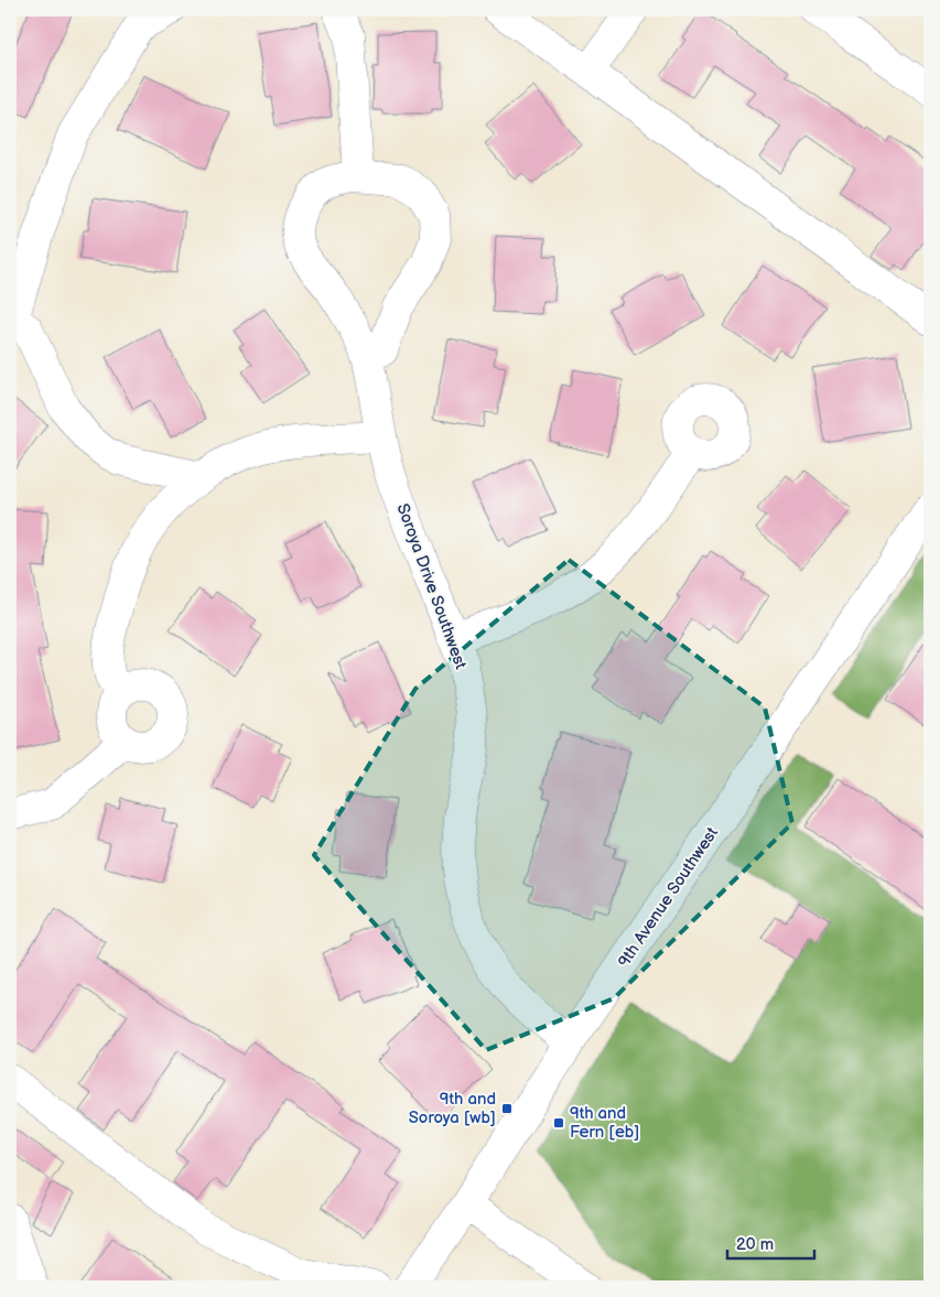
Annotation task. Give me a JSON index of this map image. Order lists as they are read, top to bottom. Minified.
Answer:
{"streets":{"street":["Soroya Drive Southwest","9th Avenue Southwest"]},"crossings":[["Soroya Drive Southwest","9th Avenue Southwest"]],"places":{"transit":["9th and Soroya [wb]","9th and Fern [eb]"]},"scale_bar":"20 m"}
